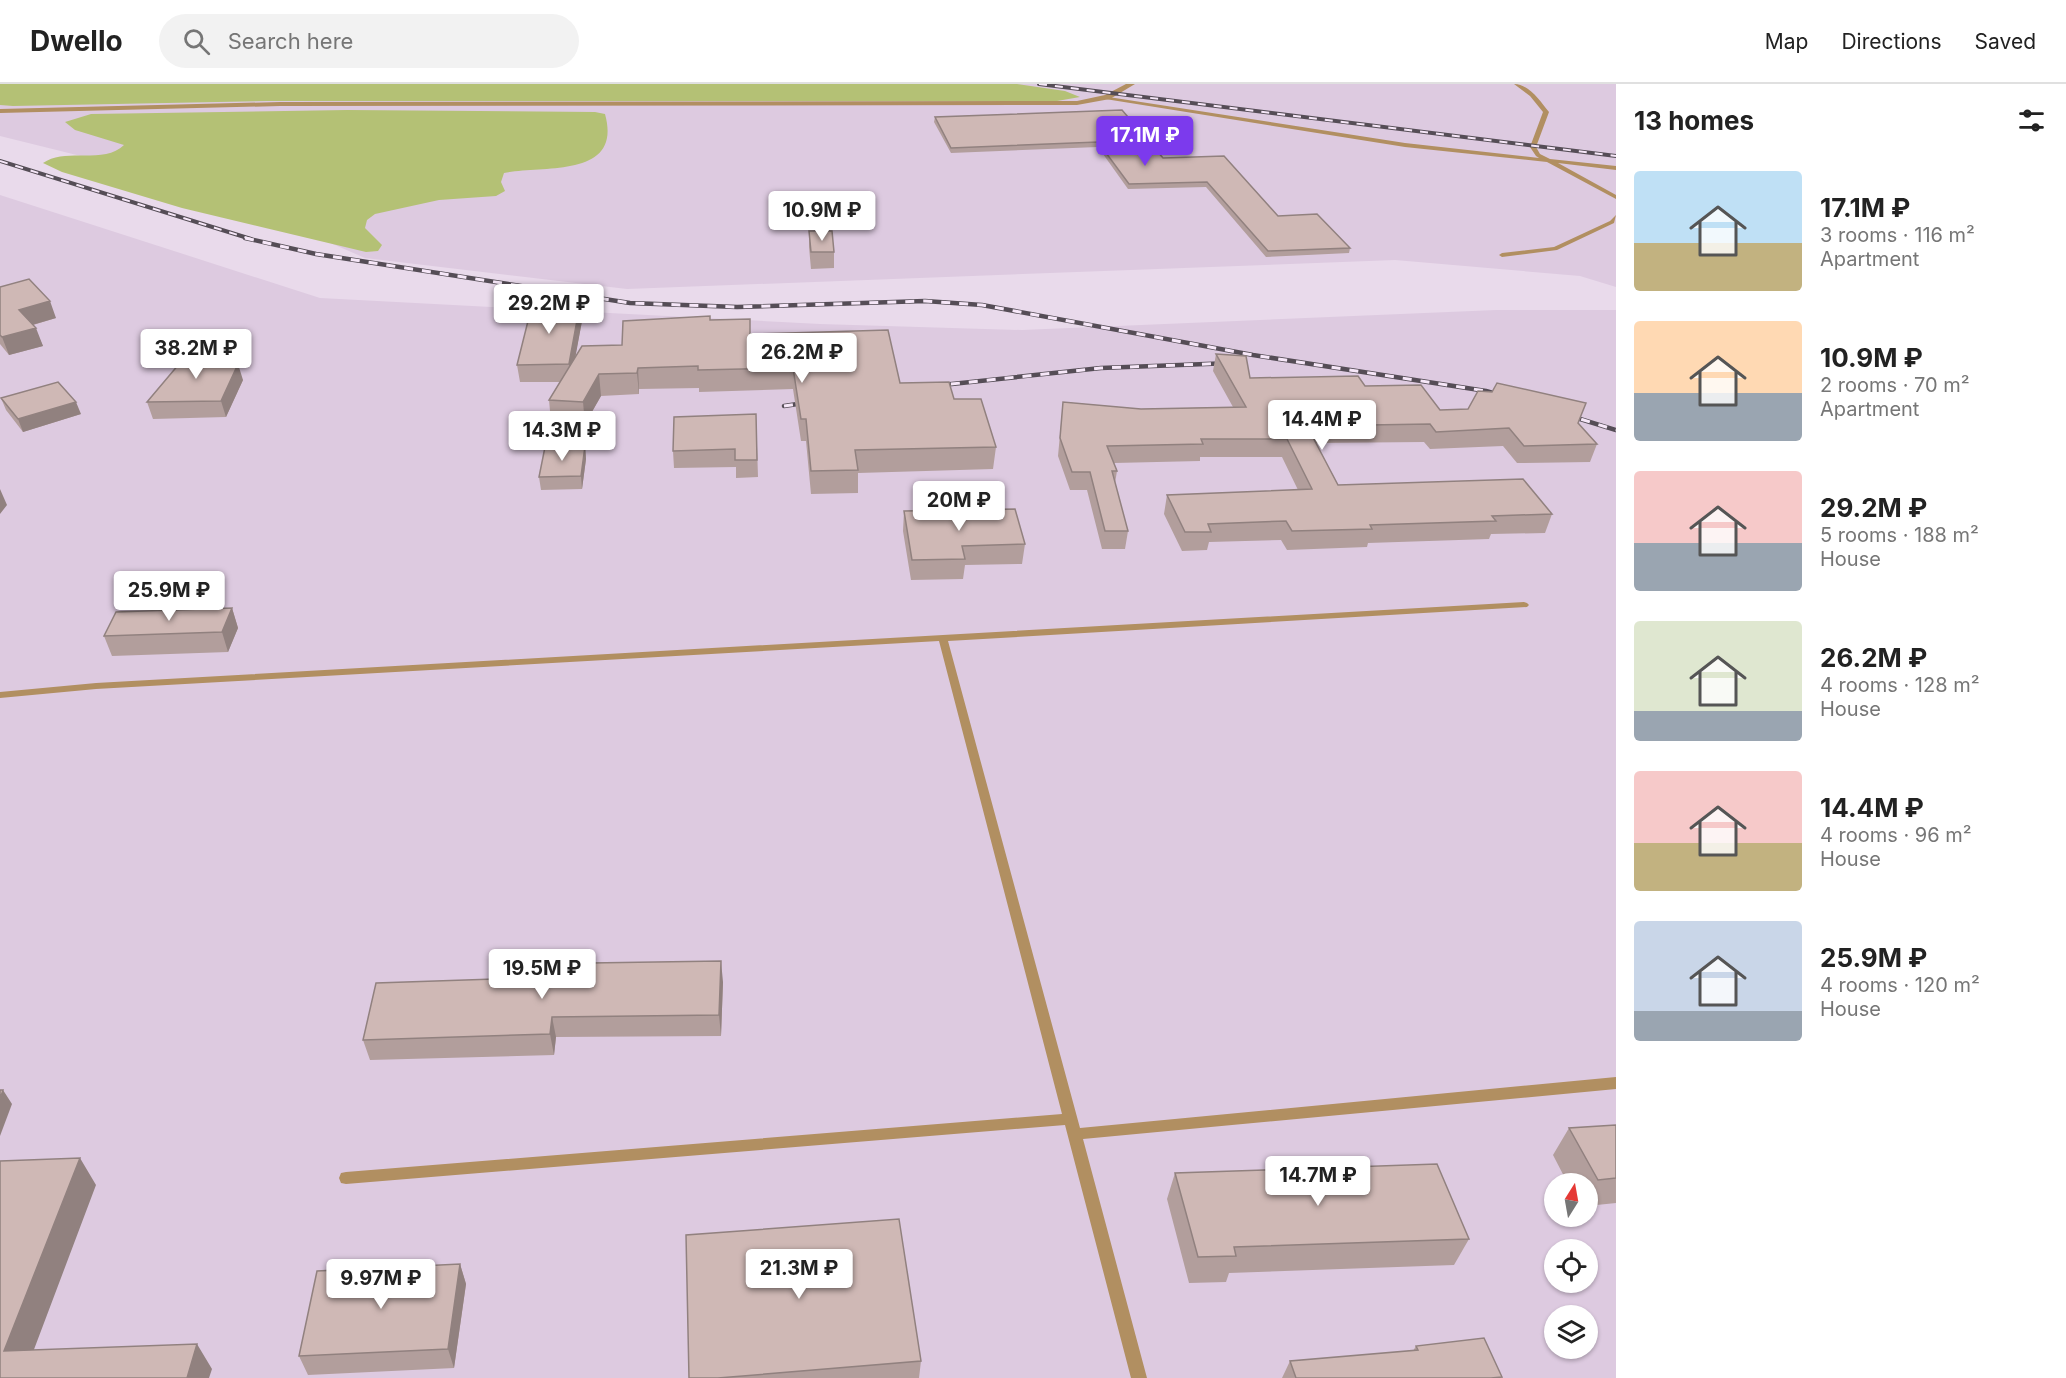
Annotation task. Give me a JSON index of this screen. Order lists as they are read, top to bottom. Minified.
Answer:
{"north":"top","page":{"header":"Dwello","search":"Search here","nav":["Map","Directions","Saved"],"heading":"13 homes","price":["17.1M ₽","10.9M ₽","29.2M ₽","38.2M ₽","26.2M ₽","14.4M ₽","14.3M ₽","20M ₽","25.9M ₽","19.5M ₽","14.7M ₽","21.3M ₽","9.97M ₽"],"list":[{"name":"17.1M ₽","note":"3 rooms · 116 m² · Apartment"},{"name":"10.9M ₽","note":"2 rooms · 70 m² · Apartment"},{"name":"29.2M ₽","note":"5 rooms · 188 m² · House"},{"name":"26.2M ₽","note":"4 rooms · 128 m² · House"},{"name":"14.4M ₽","note":"4 rooms · 96 m² · House"},{"name":"25.9M ₽","note":"4 rooms · 120 m² · House"}]}}
